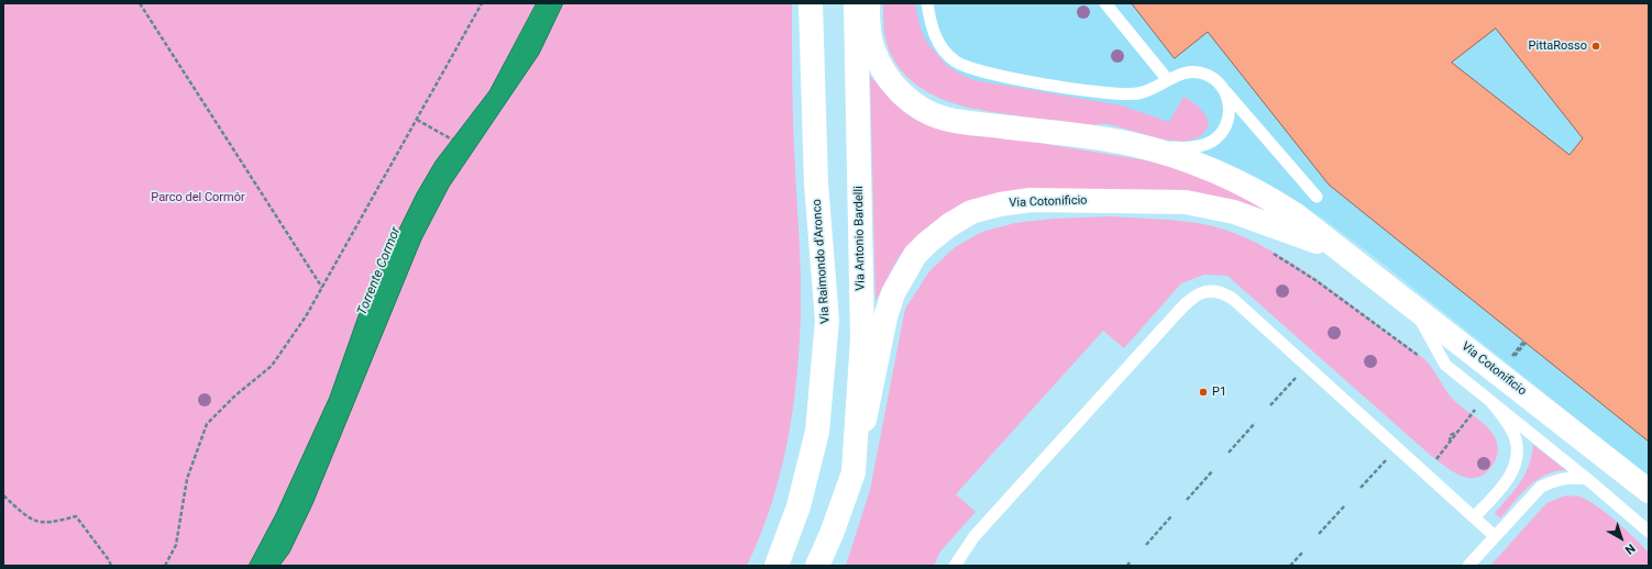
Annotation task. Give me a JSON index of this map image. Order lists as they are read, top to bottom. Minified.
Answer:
{"streets":{"street":["Via Cotonificio","Via Antonio Bardelli","Via Raimondo d'Aronco"]},"crossings":[["Via Cotonificio","Via Antonio Bardelli"]],"water":["Torrente Cormor"],"parks":["Parco del Cormôr"],"places":["PittaRosso","P1"],"north":"bottom right"}
